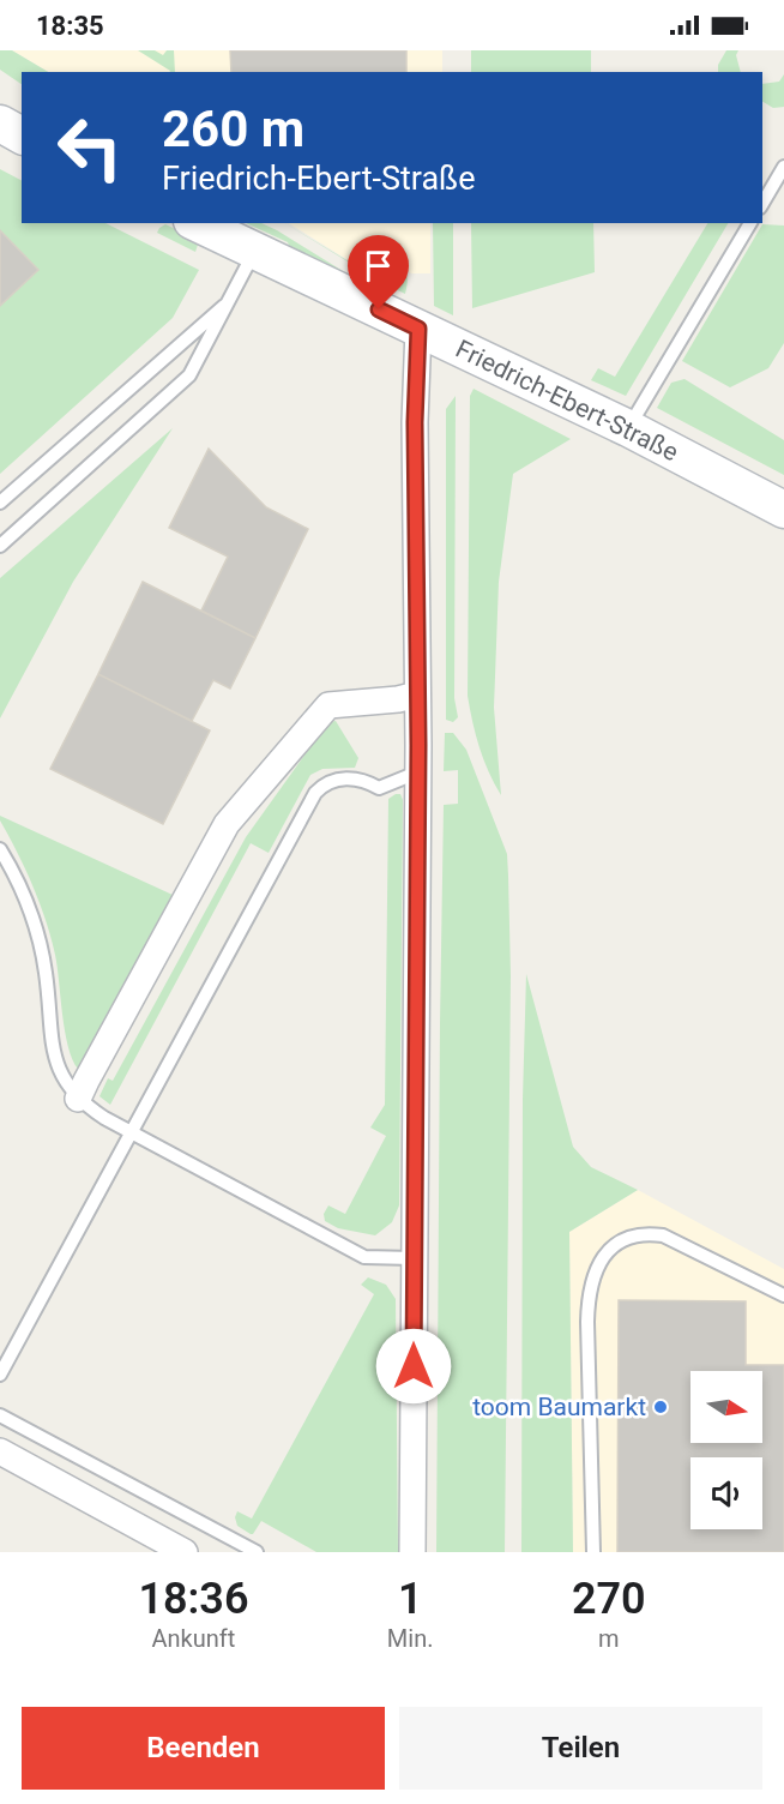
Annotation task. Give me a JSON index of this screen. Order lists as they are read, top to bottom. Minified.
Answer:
{"streets":{"street":["Friedrich-Ebert-Straße"]},"places":["toom Baumarkt"],"north":"right","page":{"status":"18:35","turn":["260 m","Friedrich-Ebert-Straße"],"eta":["18:36","Ankunft","1","Min.","270","m"],"buttons":["Beenden","Teilen"]}}
